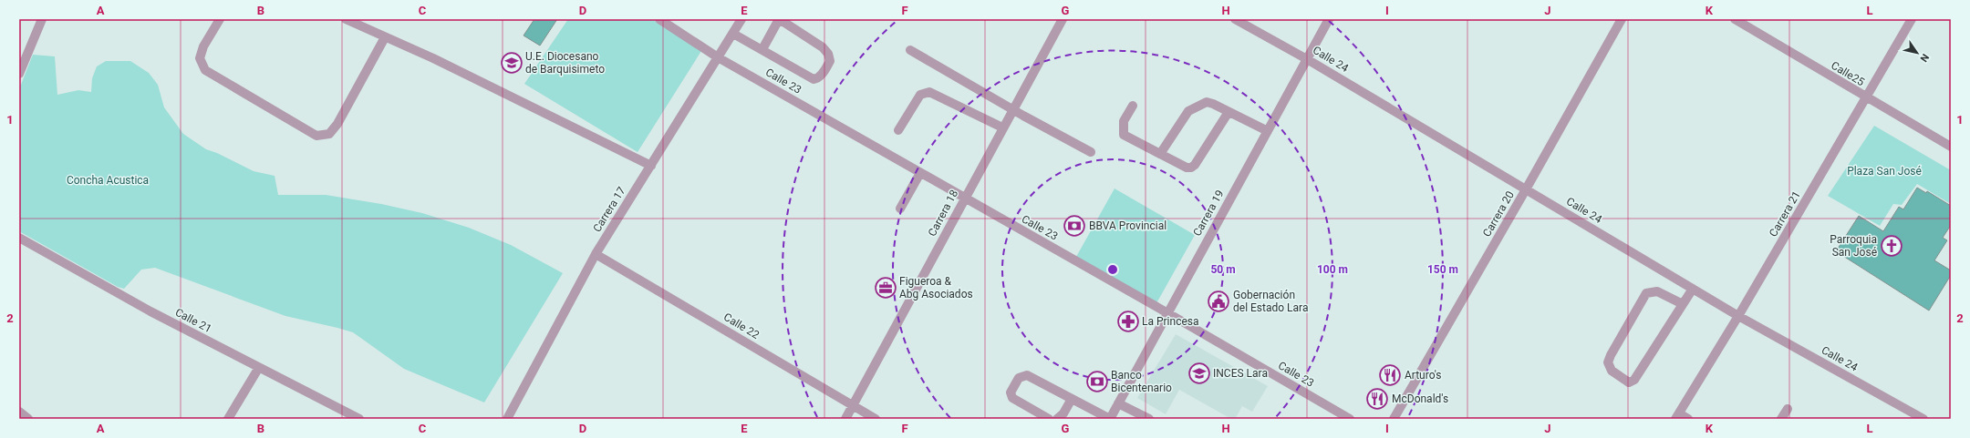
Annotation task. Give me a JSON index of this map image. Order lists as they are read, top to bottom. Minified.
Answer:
{"streets":{"street":["Calle 24","Calle25","Calle 23","Carrera 17","Carrera 18","Carrera 19","Carrera 20","Carrera 21","Calle 21","Calle 22"]},"crossings":[["Calle 24","Carrera 19"],["Calle 24","Carrera 20"],["Calle 24","Carrera 21"],["Calle25","Carrera 21"],["Calle 23","Carrera 17"],["Calle 23","Carrera 18"],["Calle 23","Carrera 19"],["Carrera 17","Calle 22"],["Carrera 18","Calle 22"]],"parks":["Plaza San José","Concha Acustica"],"places":{"school or university":["U.E. Diocesano de Barquisimeto","INCES Lara"],"bank":["BBVA Provincial","Banco Bicentenario"],"church":["Parroquia San José"],"office":["Figueroa & Abg Asociados"],"public building":["Gobernación del Estado Lara"],"pharmacy":["La Princesa"],"restaurant":["Arturo's","McDonald's"]},"north":"bottom right","grid":{"columns":["A","B","C","D","E","F","G","H","I","J","K","L"],"rows":["1","2"]},"rings":["50 m","100 m","150 m"]}
